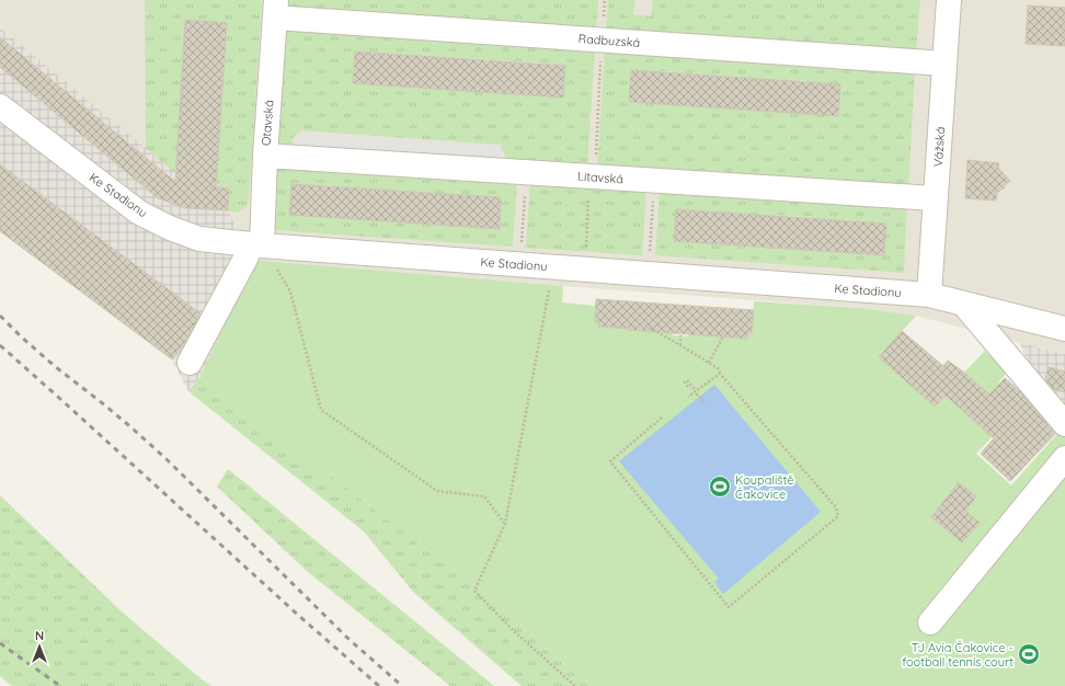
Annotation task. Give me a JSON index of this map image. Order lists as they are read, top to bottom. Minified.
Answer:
{"streets":{"street":["Radbuzská","Otavská","Vážská","Litavská","Ke Stadionu"]},"crossings":[["Radbuzská","Otavská"],["Radbuzská","Vážská"],["Otavská","Litavská"],["Otavská","Ke Stadionu"],["Vážská","Litavská"],["Vážská","Ke Stadionu"]],"places":{"sports":["Koupaliště Čakovice","TJ Avia Čakovice - football tennis court"]},"north":"top"}
